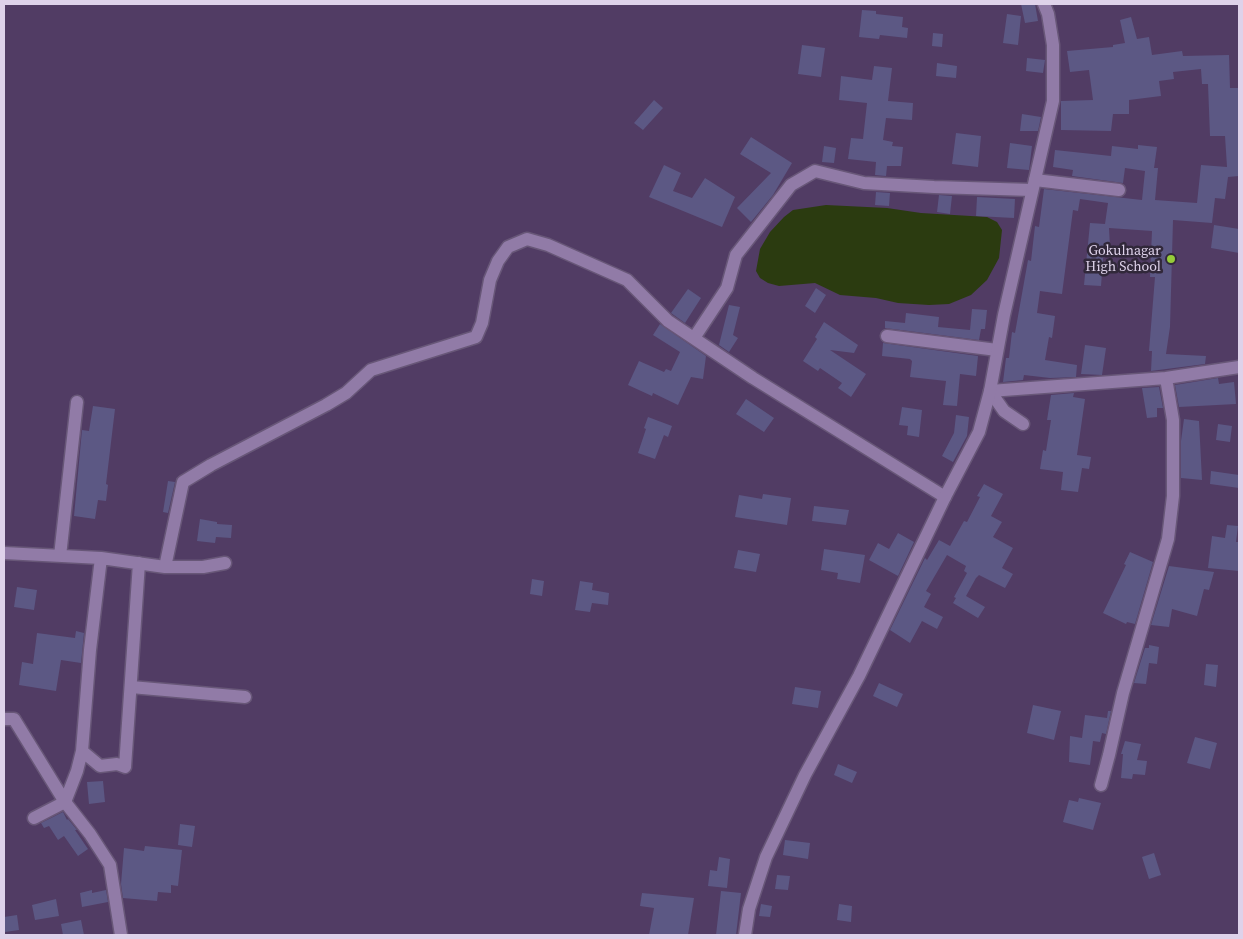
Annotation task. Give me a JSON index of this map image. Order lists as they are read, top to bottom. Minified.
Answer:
{"places":["Gokulnagar High School"]}
